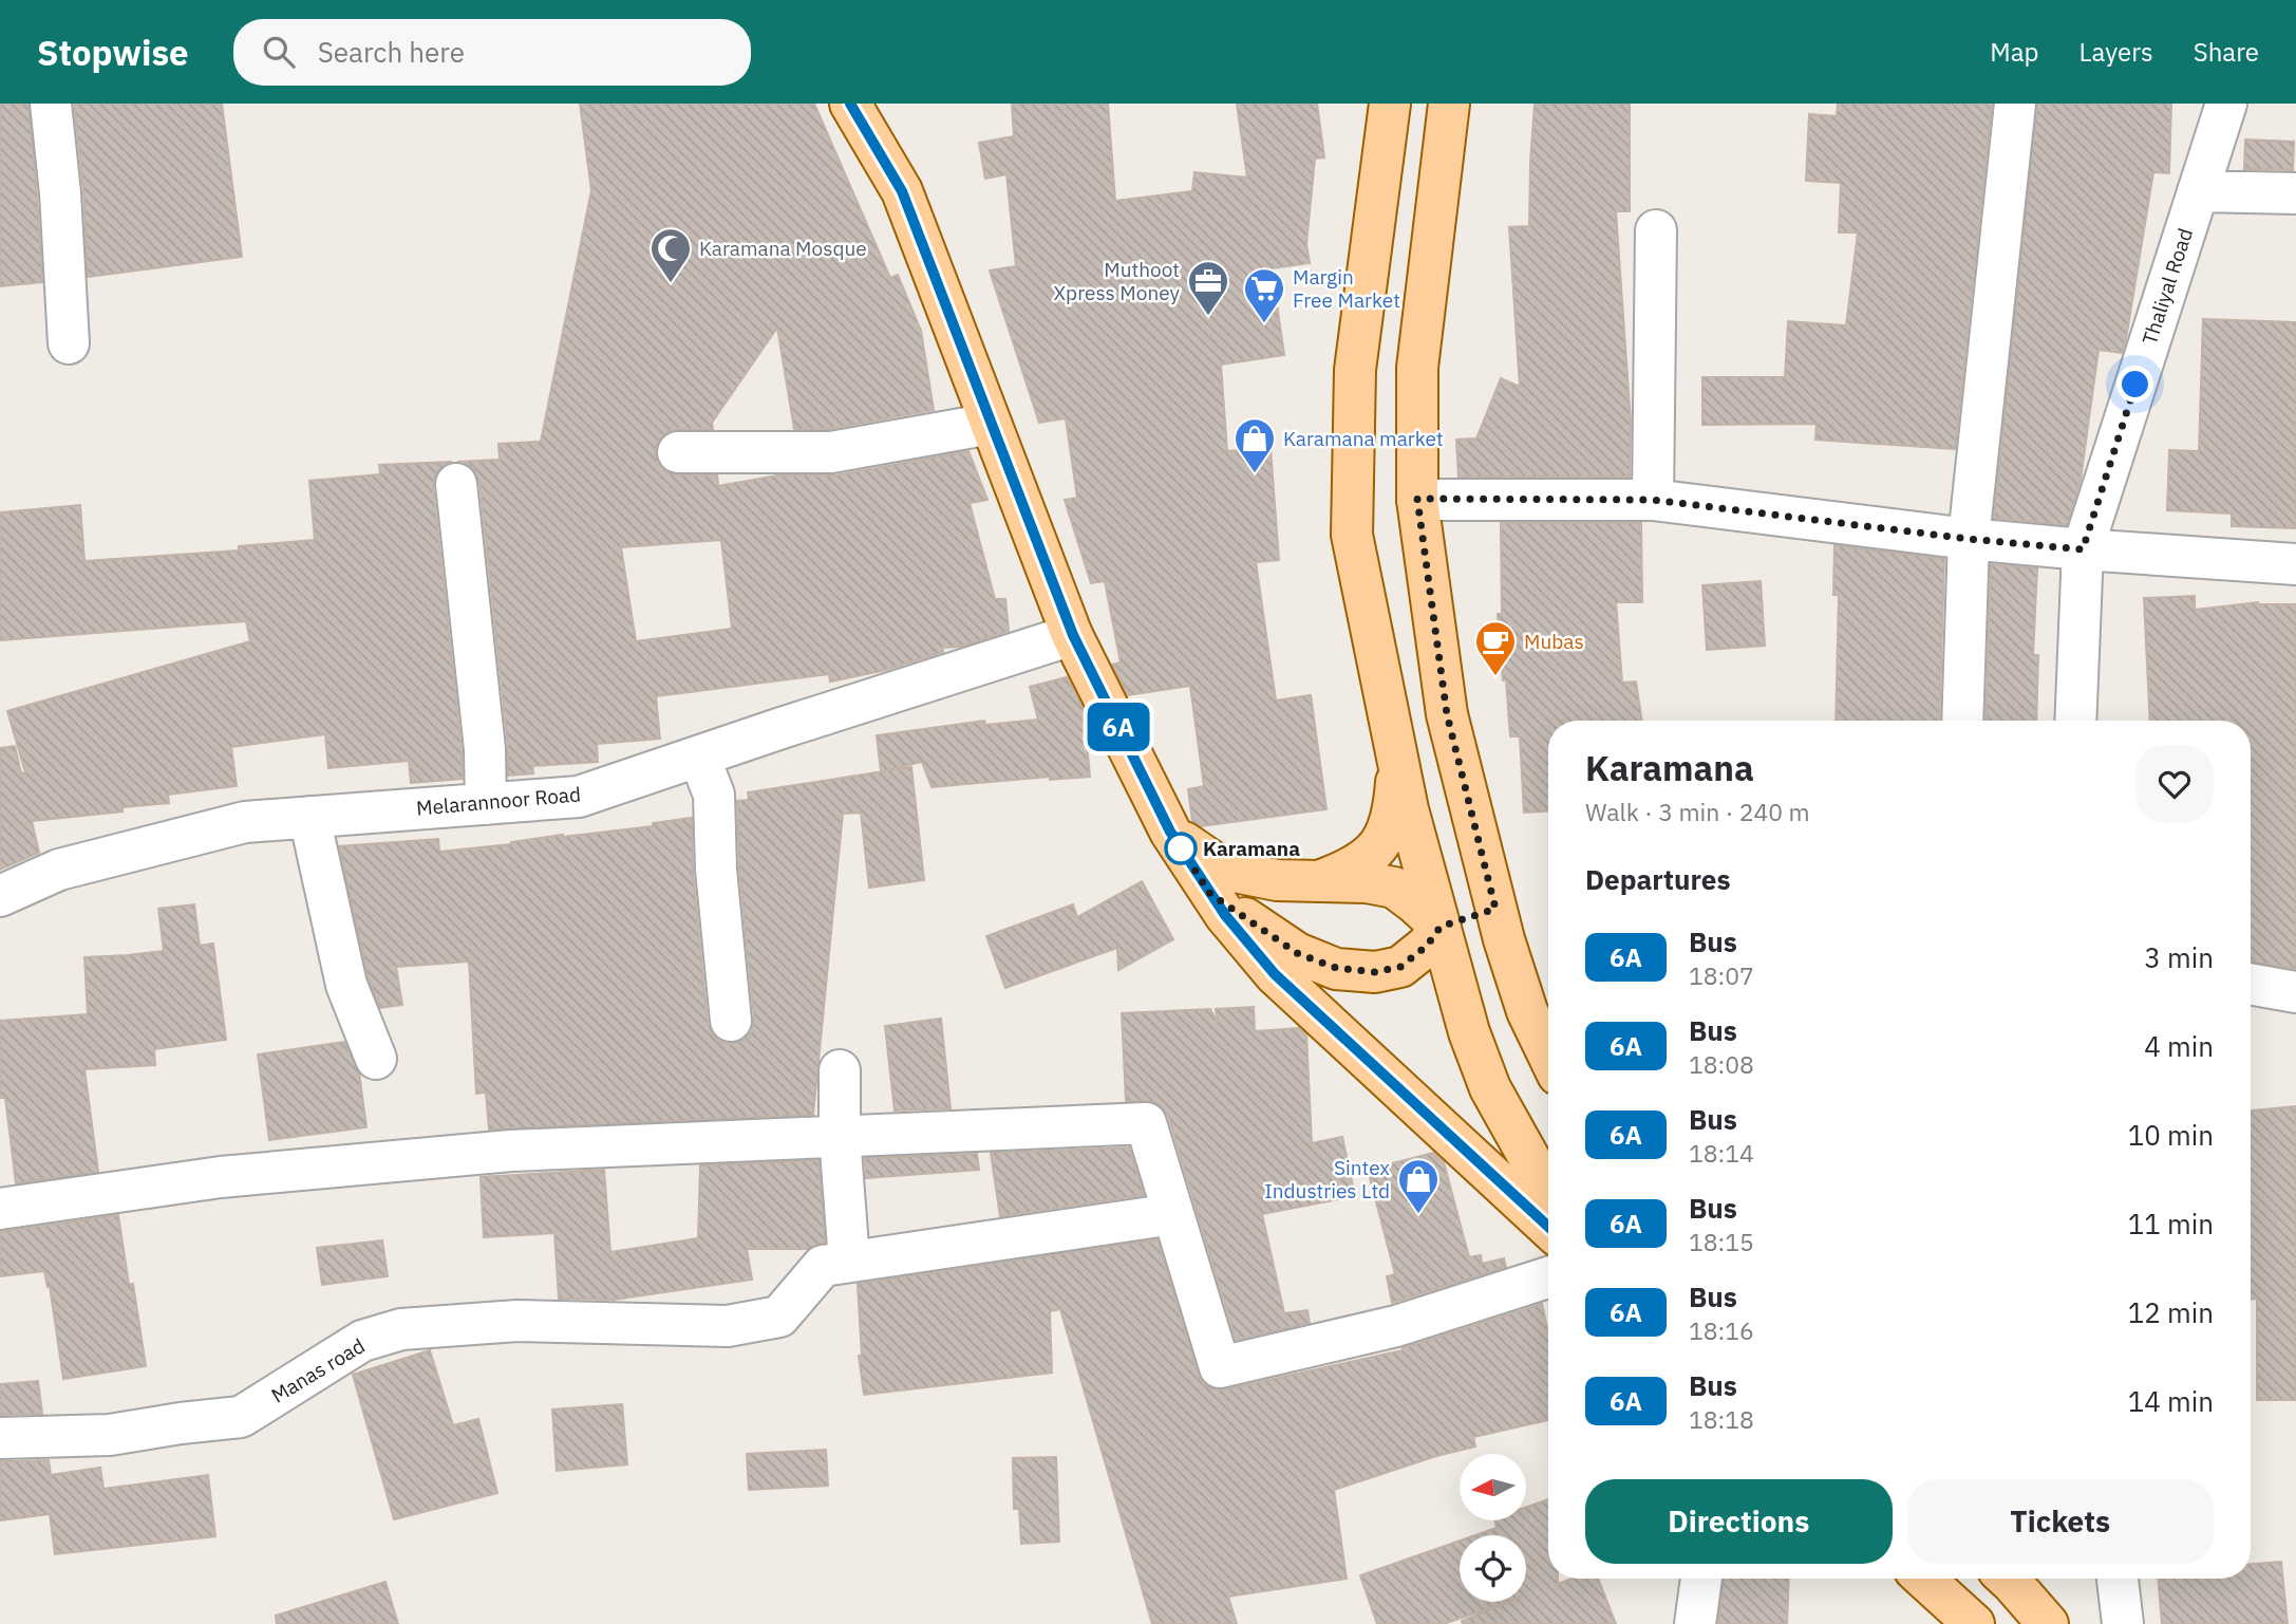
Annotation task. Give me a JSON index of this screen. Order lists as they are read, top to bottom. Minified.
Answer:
{"streets":{"street":["Thaliyal Road","Melarannoor Road","Manas road"]},"places":{"mosque":["Karamana Mosque"],"office":["Muthoot Xpress Money"],"supermarket":["Margin Free Market"],"shop":["Karamana market","Sintex Industries Ltd"],"cafe":["Mubas"],"other":["Karamana"]},"lines":["bus line 6A"],"north":"left","page":{"header":"Stopwise","search":"Search here","nav":["Map","Layers","Share"],"on_map":"6A","heading":[["Karamana","Walk · 3 min · 240 m"],"Departures"],"list":[{"mark":"6A","name":"Bus","note":"18:07","value":"3 min"},{"mark":"6A","name":"Bus","note":"18:08","value":"4 min"},{"mark":"6A","name":"Bus","note":"18:14","value":"10 min"},{"mark":"6A","name":"Bus","note":"18:15","value":"11 min"},{"mark":"6A","name":"Bus","note":"18:16","value":"12 min"},{"mark":"6A","name":"Bus","note":"18:18","value":"14 min"}],"buttons":["Directions","Tickets"]}}
